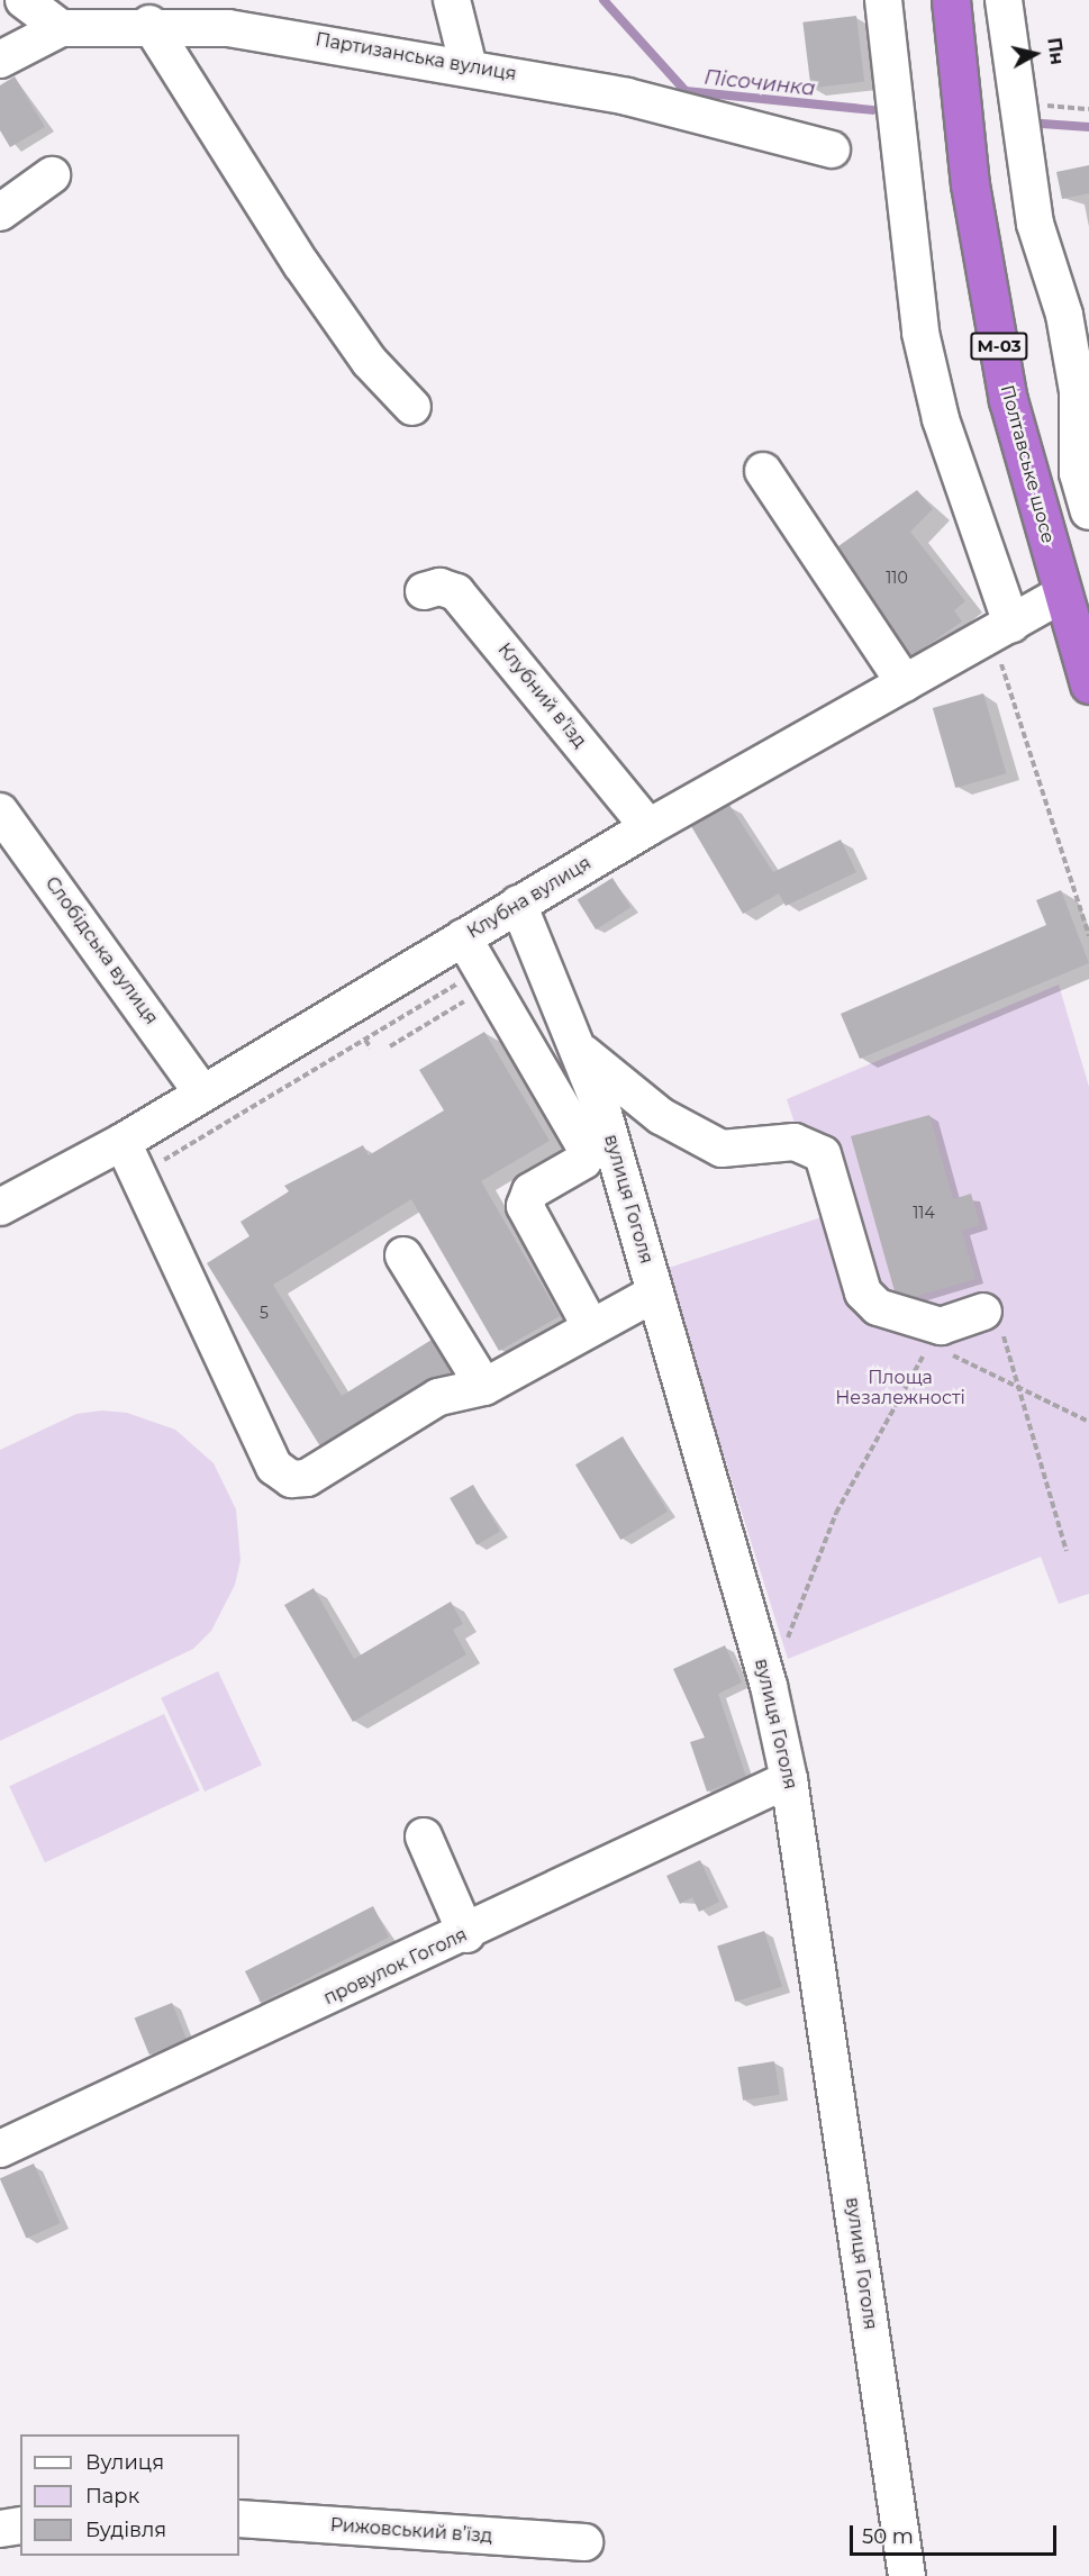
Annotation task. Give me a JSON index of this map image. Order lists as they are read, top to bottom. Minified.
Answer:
{"streets":{"highway":["М-03","Полтавське шосе"],"street":["Партизанська вулиця","Клубний в’їзд","Клубна вулиця","Слобідська вулиця","вулиця Гоголя","провулок Гоголя","Рижовський в’їзд"]},"crossings":[["Полтавське шосе","Клубна вулиця"],["Клубний в’їзд","Клубна вулиця"],["Клубна вулиця","Слобідська вулиця"],["Клубна вулиця","вулиця Гоголя"],["вулиця Гоголя","провулок Гоголя"]],"water":["Пісочинка"],"parks":["Площа Незалежності"],"house_numbers":["110","114","5"],"legend":["Вулиця","Парк","Будівля"],"scale_bar":"50 m","north":"right"}
